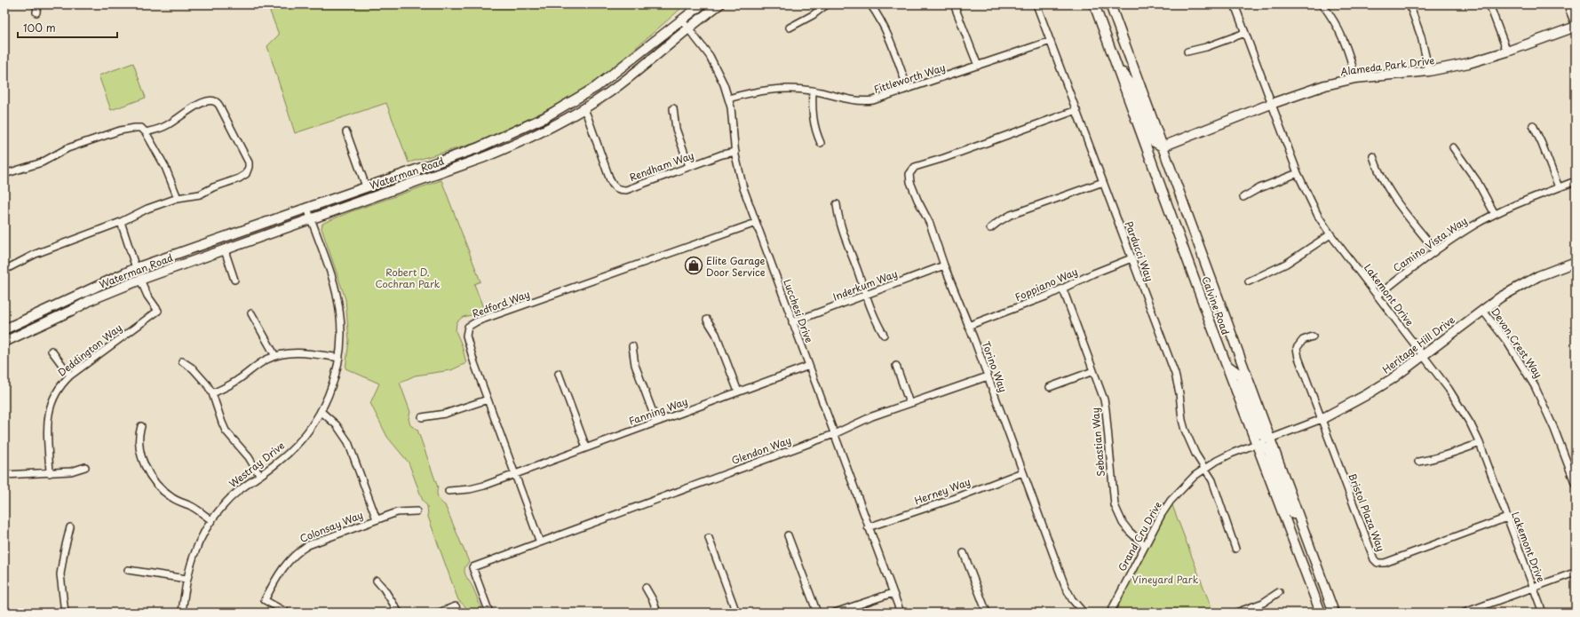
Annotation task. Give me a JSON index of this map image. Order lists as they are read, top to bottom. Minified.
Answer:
{"streets":{"street":["Alameda Park Drive","Fittleworth Way","Rendham Way","Waterman Road","Camino Vista Way","Parducci Way","Foppiano Way","Inderkum Way","Lakemont Drive","Redford Way","Calvine Road","Lucchesi Drive","Devon Crest Way","Heritage Hill Drive","Deddington Way","Torino Way","Fanning Way","Sebastian Way","Glendon Way","Westray Drive","Herney Way","Bristol Plaza Way","Colonsay Way","Grand Cru Drive"]},"crossings":[["Alameda Park Drive","Lakemont Drive"],["Alameda Park Drive","Calvine Road"],["Fittleworth Way","Parducci Way"],["Fittleworth Way","Lucchesi Drive"],["Rendham Way","Waterman Road"],["Rendham Way","Lucchesi Drive"],["Waterman Road","Lucchesi Drive"],["Waterman Road","Deddington Way"],["Waterman Road","Westray Drive"],["Camino Vista Way","Lakemont Drive"],["Parducci Way","Foppiano Way"],["Parducci Way","Torino Way"],["Parducci Way","Grand Cru Drive"],["Foppiano Way","Torino Way"],["Foppiano Way","Sebastian Way"],["Inderkum Way","Lucchesi Drive"],["Inderkum Way","Torino Way"],["Lakemont Drive","Heritage Hill Drive"],["Lakemont Drive","Bristol Plaza Way"],["Redford Way","Lucchesi Drive"],["Redford Way","Fanning Way"],["Redford Way","Glendon Way"],["Calvine Road","Heritage Hill Drive"],["Calvine Road","Grand Cru Drive"],["Lucchesi Drive","Fanning Way"],["Lucchesi Drive","Glendon Way"],["Lucchesi Drive","Herney Way"],["Devon Crest Way","Heritage Hill Drive"],["Heritage Hill Drive","Bristol Plaza Way"],["Heritage Hill Drive","Grand Cru Drive"],["Torino Way","Glendon Way"],["Torino Way","Herney Way"],["Sebastian Way","Grand Cru Drive"],["Westray Drive","Colonsay Way"]],"parks":["Robert D. Cochran Park","Vineyard Park"],"places":{"shop":["Elite Garage Door Service"]},"scale_bar":"100 m"}
